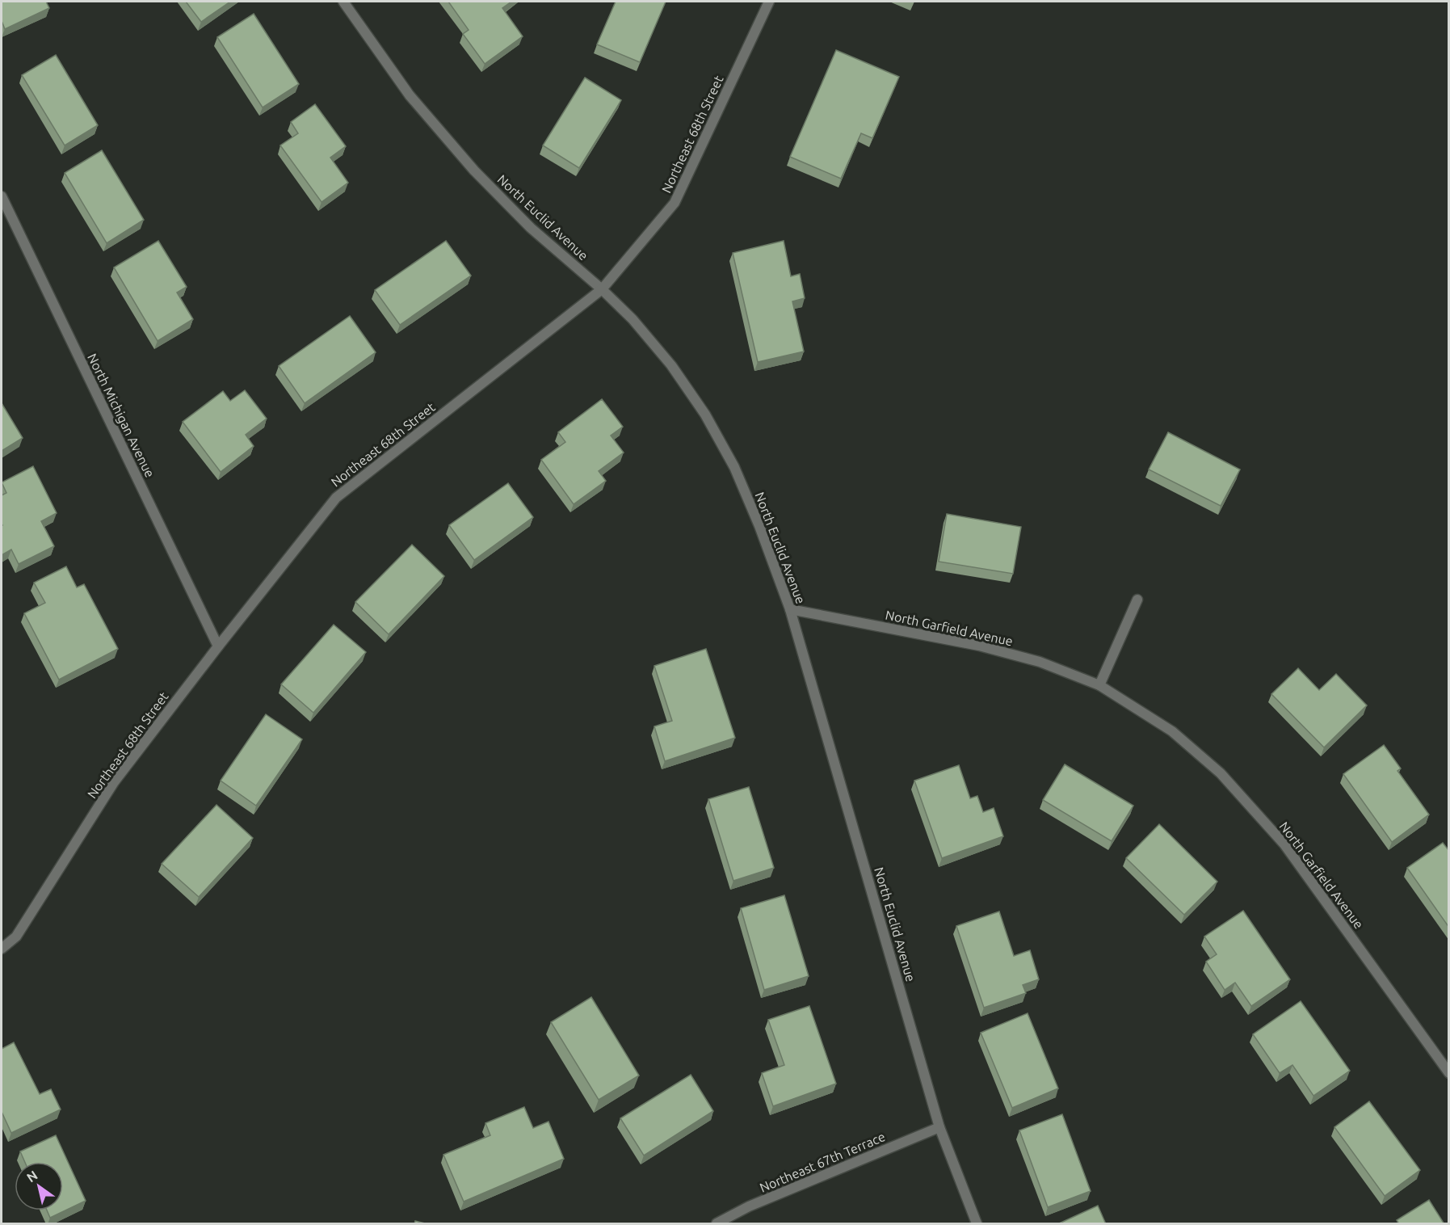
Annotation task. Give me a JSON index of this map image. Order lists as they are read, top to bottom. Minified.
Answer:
{"streets":{"street":["Northeast 68th Street","North Euclid Avenue","North Michigan Avenue","North Garfield Avenue","Northeast 67th Terrace"]},"crossings":[["Northeast 68th Street","North Euclid Avenue"],["Northeast 68th Street","North Michigan Avenue"],["North Euclid Avenue","North Garfield Avenue"],["North Euclid Avenue","Northeast 67th Terrace"]],"north":"top left"}
